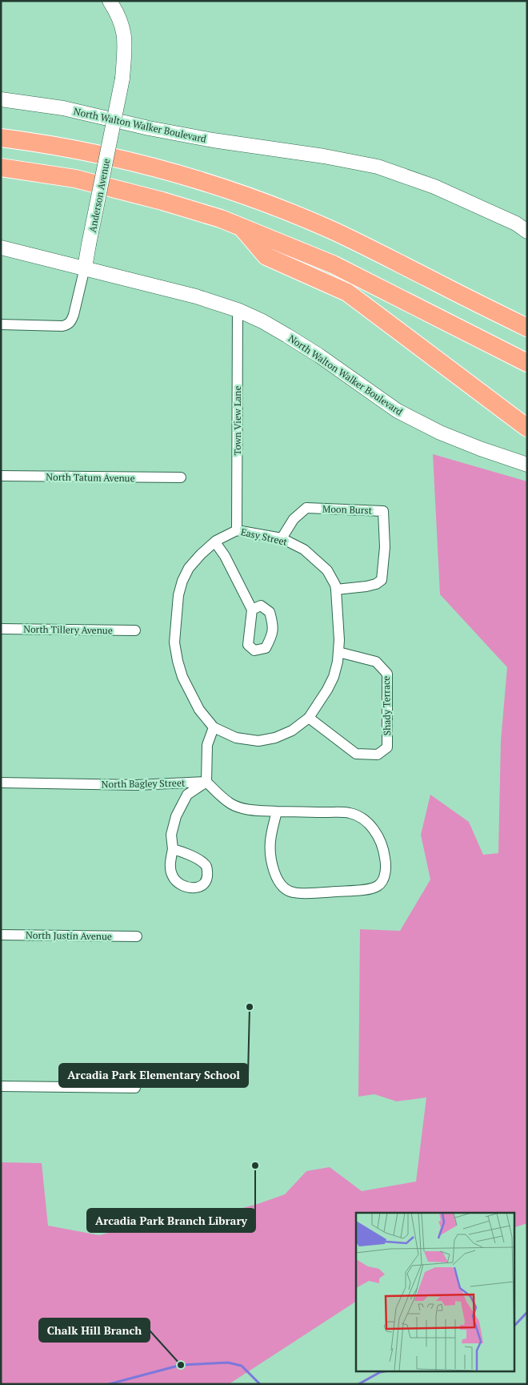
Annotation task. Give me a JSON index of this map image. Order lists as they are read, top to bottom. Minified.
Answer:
{"streets":{"main road":["North Walton Walker Boulevard","Anderson Avenue"],"street":["Town View Lane","North Tatum Avenue","Moon Burst","Easy Street","North Tillery Avenue","Shady Terrace","North Bagley Street","North Justin Avenue"]},"crossings":[["North Walton Walker Boulevard","Anderson Avenue"],["North Walton Walker Boulevard","Town View Lane"],["Town View Lane","Easy Street"],["Moon Burst","Easy Street"],["Easy Street","Shady Terrace"]],"places":["Arcadia Park Elementary School","Arcadia Park Branch Library","Chalk Hill Branch"]}
